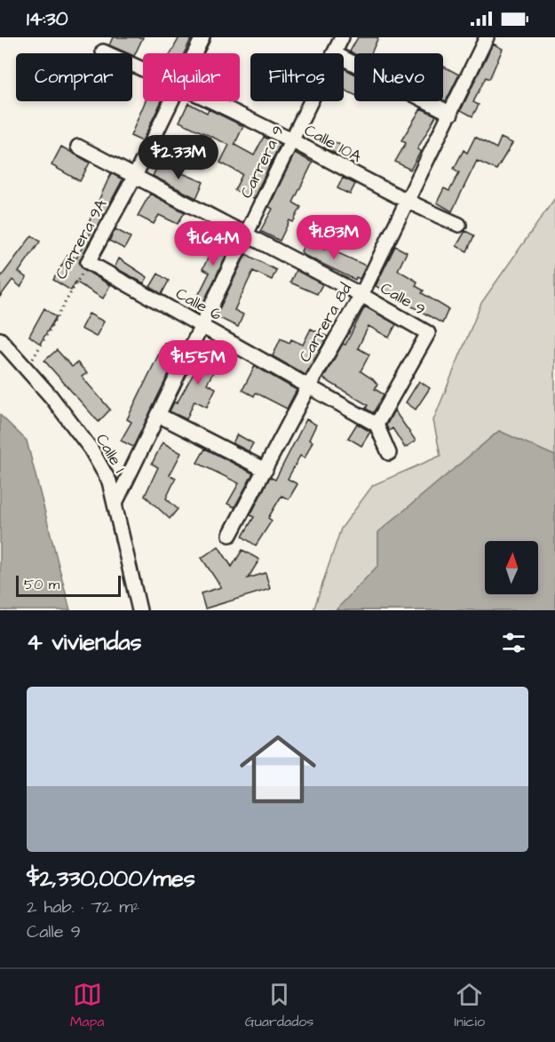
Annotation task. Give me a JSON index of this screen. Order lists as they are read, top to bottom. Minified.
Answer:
{"streets":{"street":["Calle 10A","Carrera 9","Carrera 9A","Calle 9","Calle 6","Carrera 8d","Calle 1"]},"crossings":[["Calle 10A","Carrera 9"],["Calle 10A","Carrera 8d"],["Carrera 9","Calle 9"],["Carrera 9","Calle 6"],["Carrera 9","Calle 1"],["Carrera 9A","Calle 9"],["Carrera 9A","Calle 6"],["Carrera 9A","Calle 1"],["Calle 9","Calle 6"],["Calle 9","Carrera 8d"],["Calle 6","Carrera 8d"]],"scale_bar":"50 m","north":"top","page":{"status":"14:30","chip":["Comprar","Alquilar","Filtros","Nuevo"],"price":["$2.33M","$1.83M","$1.64M","$1.55M"],"scale":"50 m","heading":"4 viviendas","list":[{"name":"$2,330,000/mes","note":"2 hab. · 72 m² · Calle 9"}],"tabs":["Mapa","Guardados","Inicio"]}}
